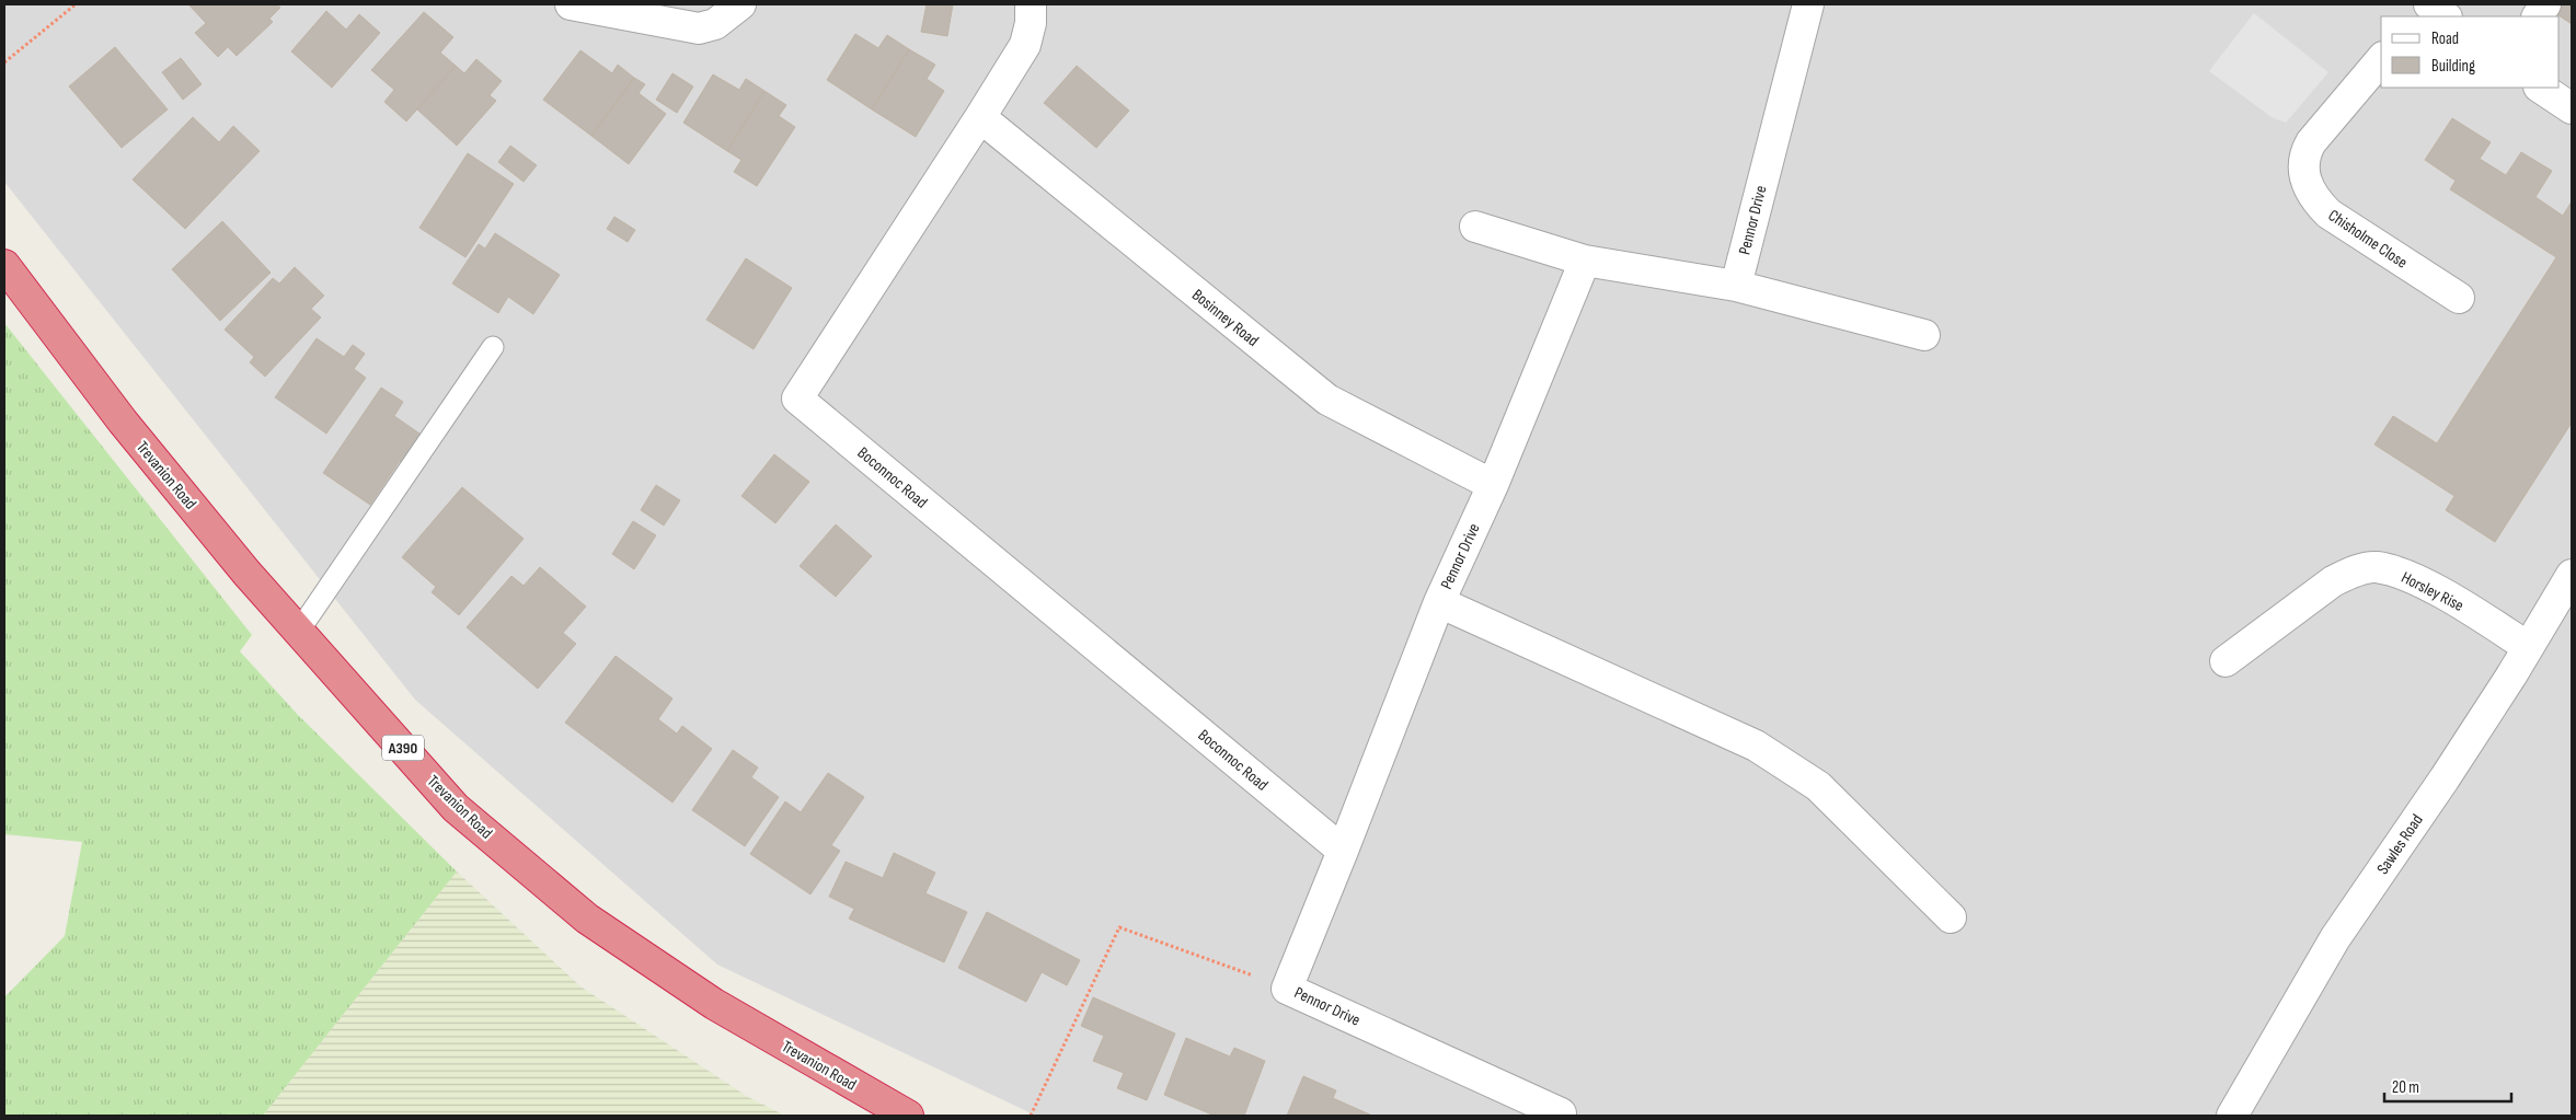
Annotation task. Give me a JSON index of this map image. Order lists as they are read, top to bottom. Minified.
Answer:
{"streets":{"highway":["Trevanion Road","A390"],"street":["Pennor Drive","Chisholme Close","Bosinney Road","Boconnoc Road","Horsley Rise","Sawles Road"]},"crossings":[["Pennor Drive","Bosinney Road"],["Pennor Drive","Boconnoc Road"],["Bosinney Road","Boconnoc Road"],["Horsley Rise","Sawles Road"]],"legend":["Road","Building"],"scale_bar":"20 m"}
